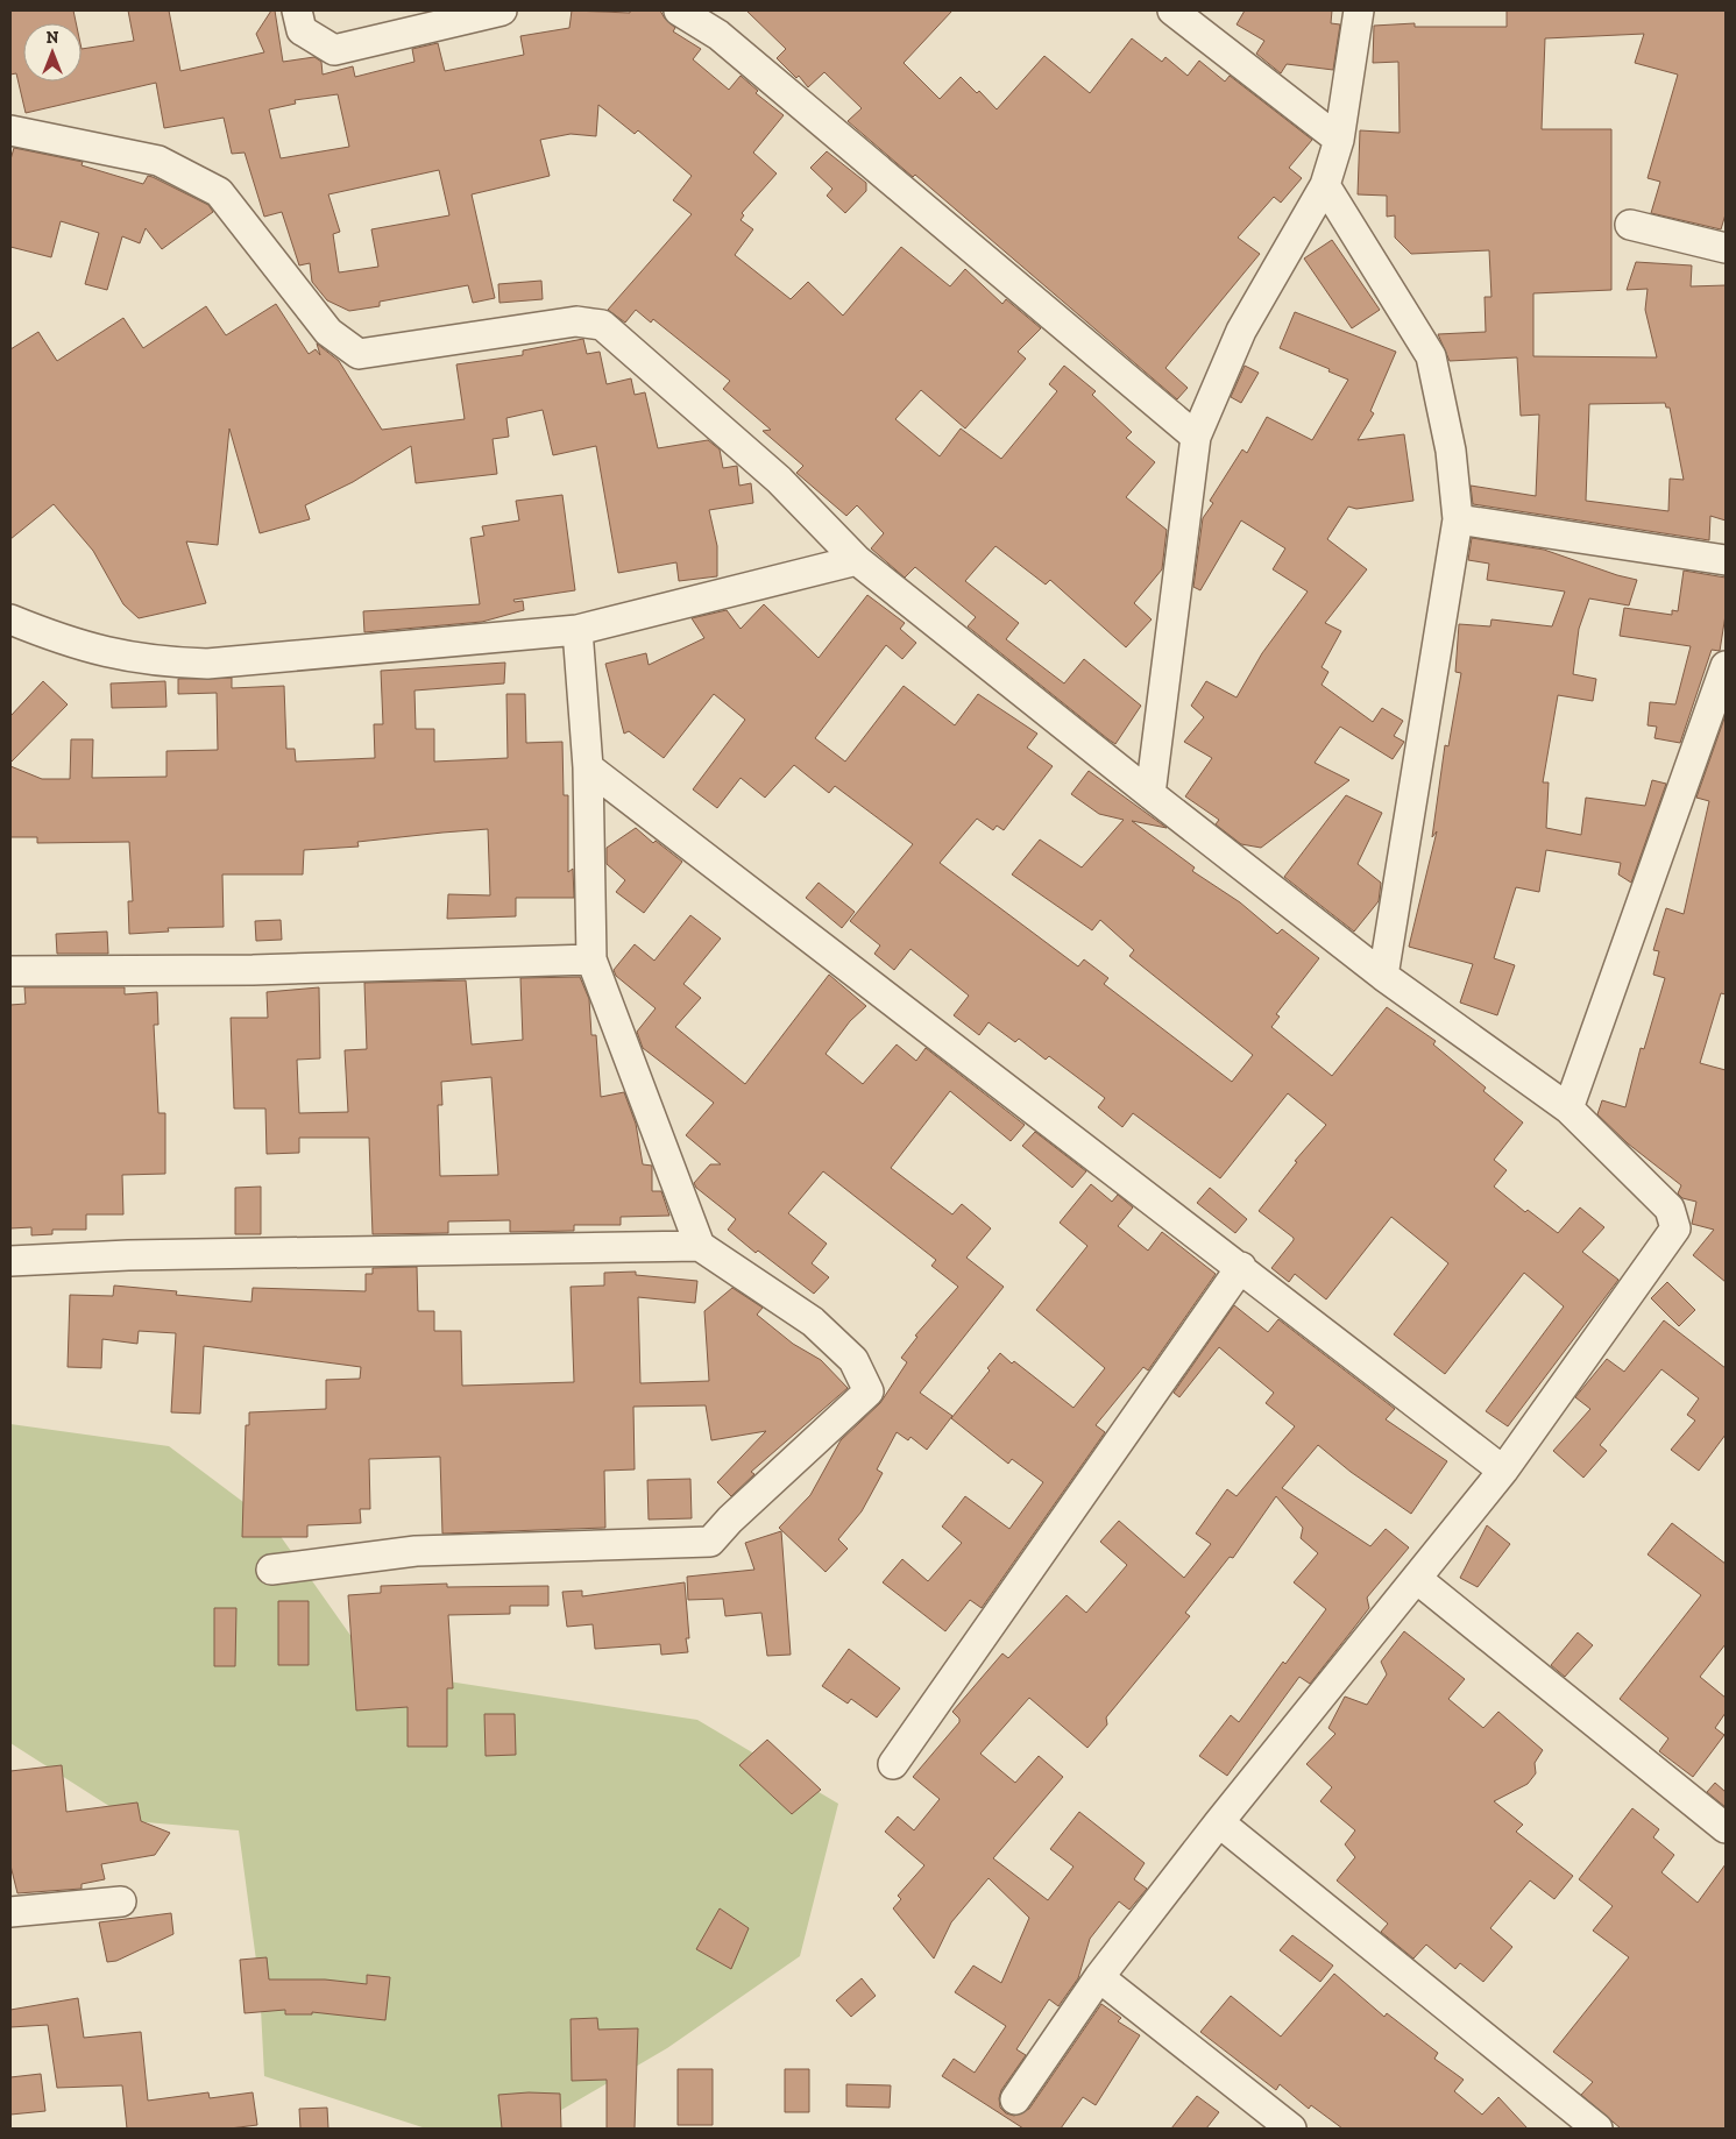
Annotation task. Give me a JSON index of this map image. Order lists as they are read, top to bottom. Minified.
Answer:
{"north":"top"}
